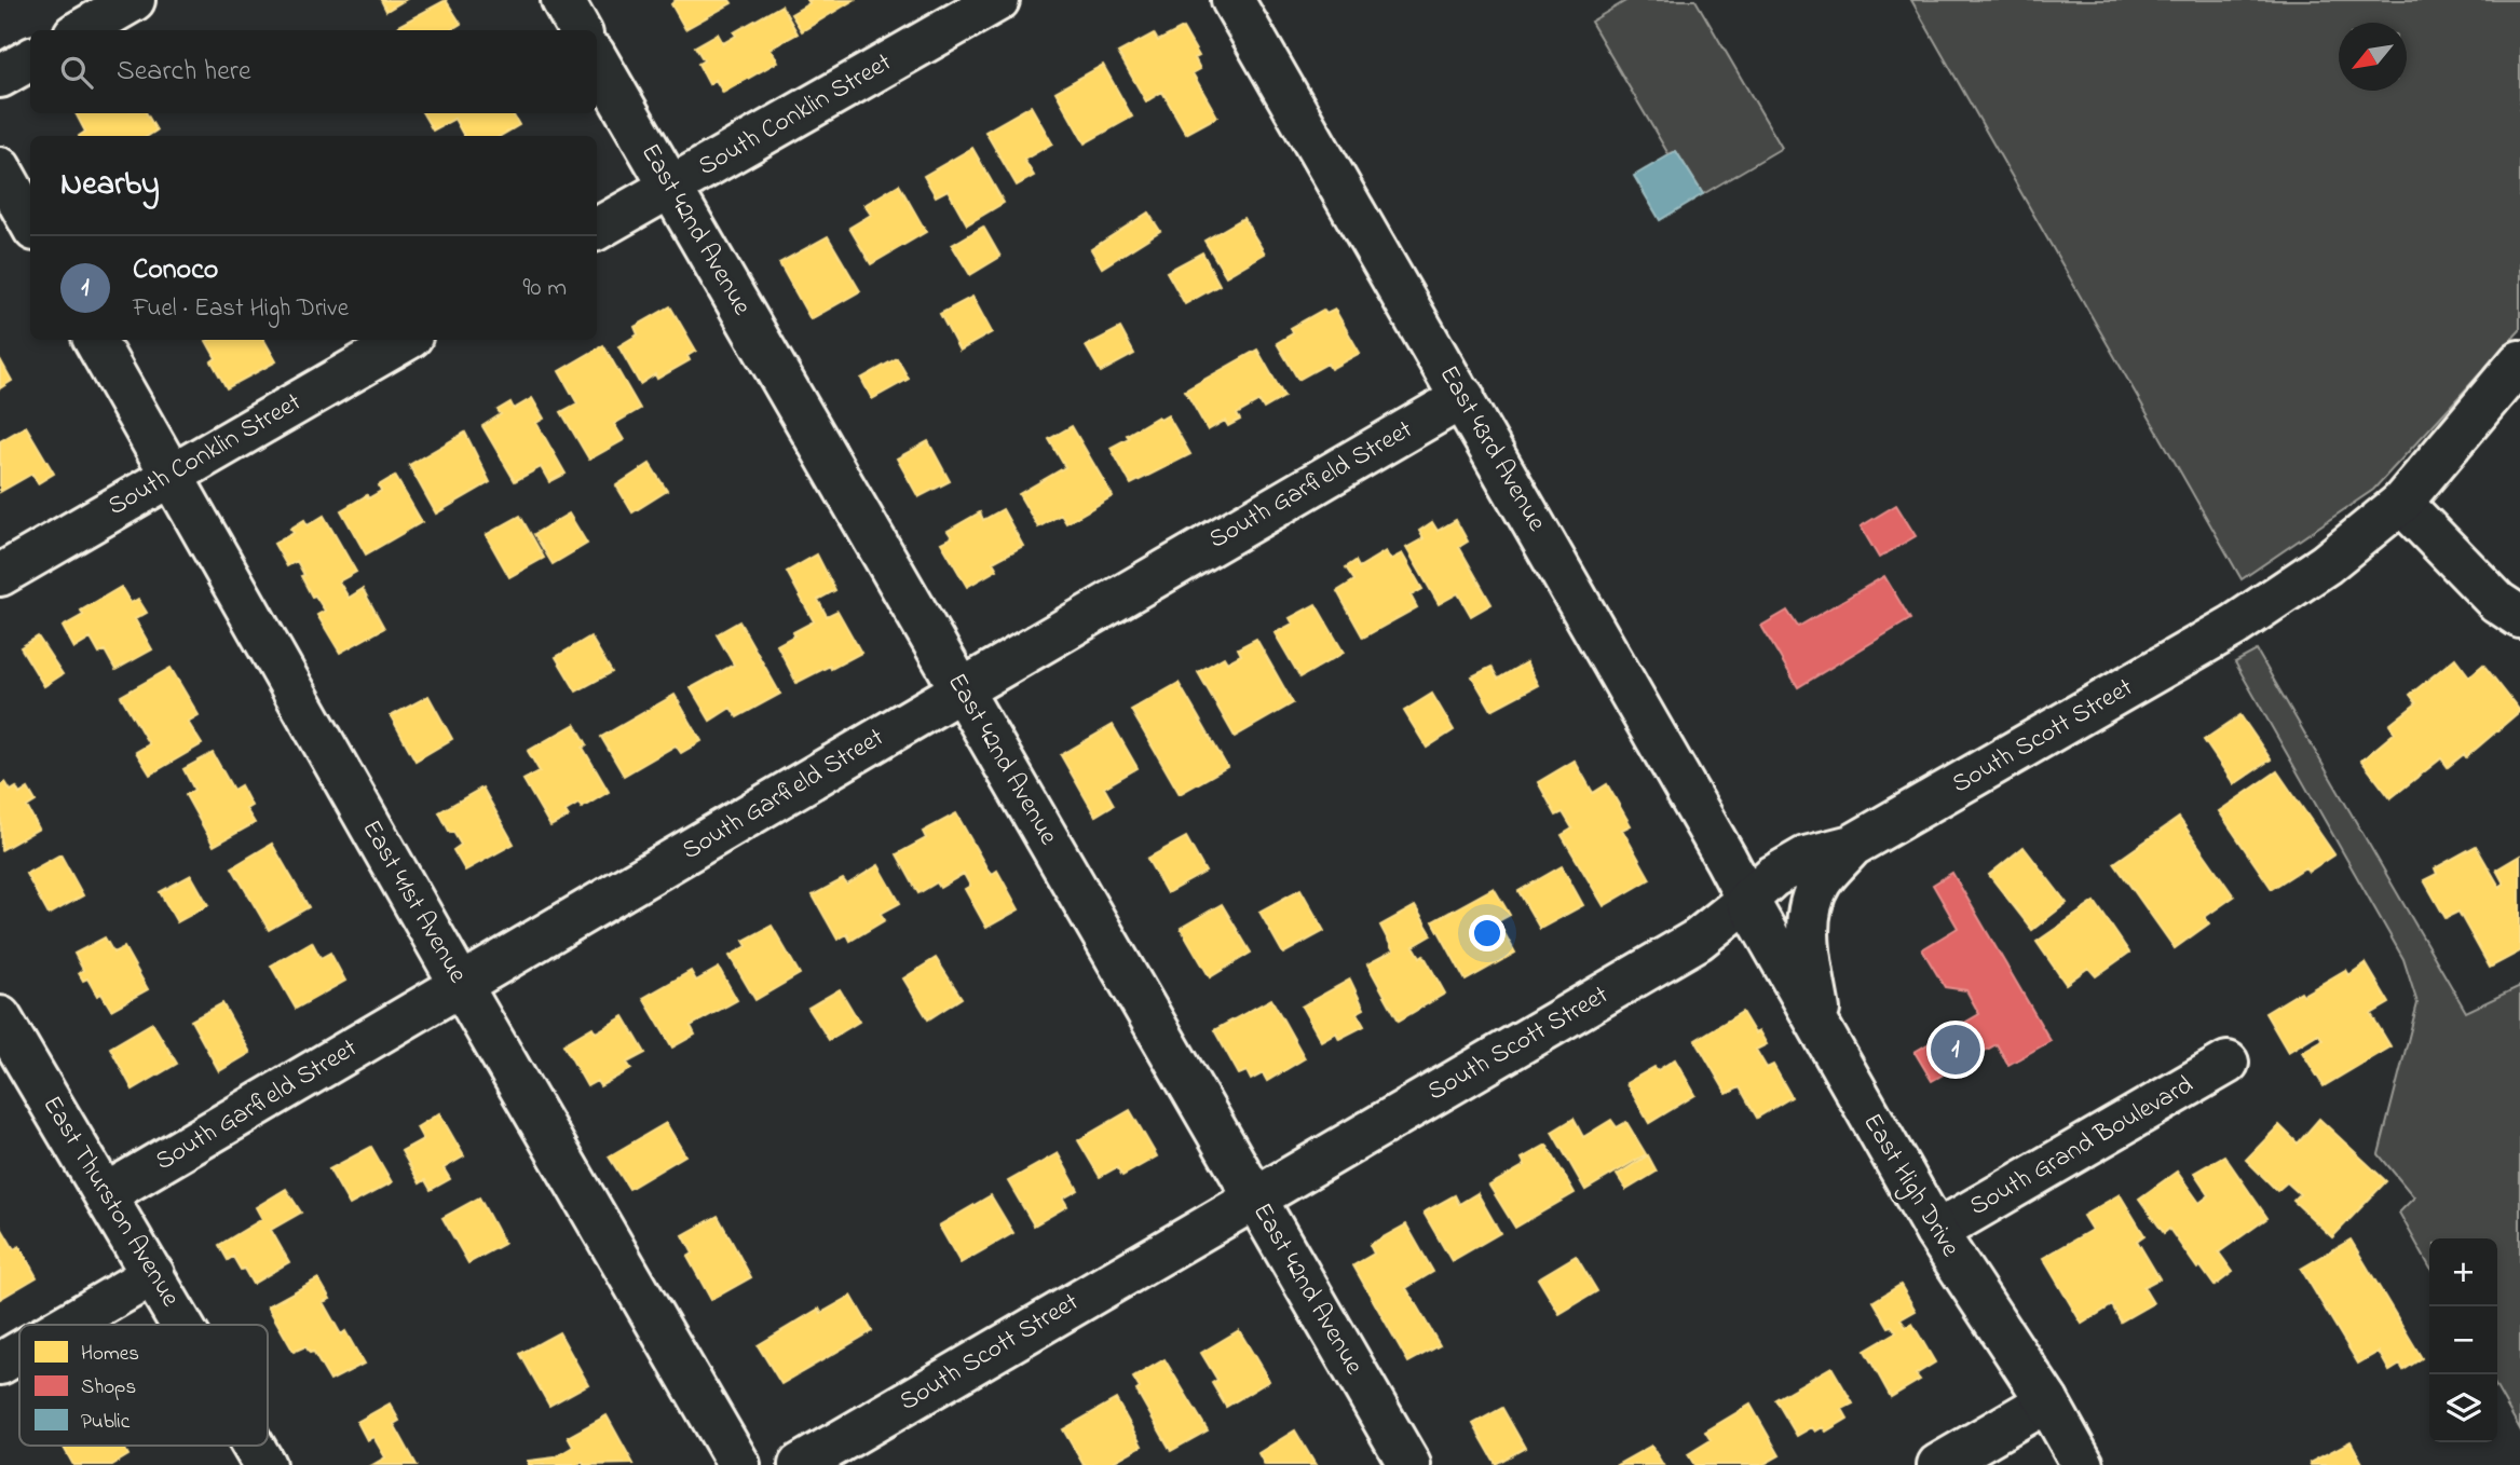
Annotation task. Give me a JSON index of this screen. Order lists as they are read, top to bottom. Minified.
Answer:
{"streets":{"street":["South Conklin Street","East 42nd Avenue","East 43rd Avenue","South Garfield Street","South Scott Street","East 41st Avenue","South Grand Boulevard","East High Drive","East Thurston Avenue"]},"crossings":[["South Conklin Street","East 42nd Avenue"],["South Conklin Street","East 41st Avenue"],["East 42nd Avenue","South Garfield Street"],["East 42nd Avenue","South Scott Street"],["East 43rd Avenue","South Garfield Street"],["East 43rd Avenue","South Scott Street"],["East 43rd Avenue","East High Drive"],["South Garfield Street","East 41st Avenue"],["South Garfield Street","East Thurston Avenue"],["South Scott Street","East High Drive"],["South Grand Boulevard","East High Drive"]],"legend":["Homes","Shops","Public"],"north":"bottom left","page":{"search":"Search here","heading":"Nearby","list":[{"mark":"1","name":"Conoco","note":"Fuel · East High Drive","value":"90 m"}],"pins":"1","map_buttons":["+","−"]}}
